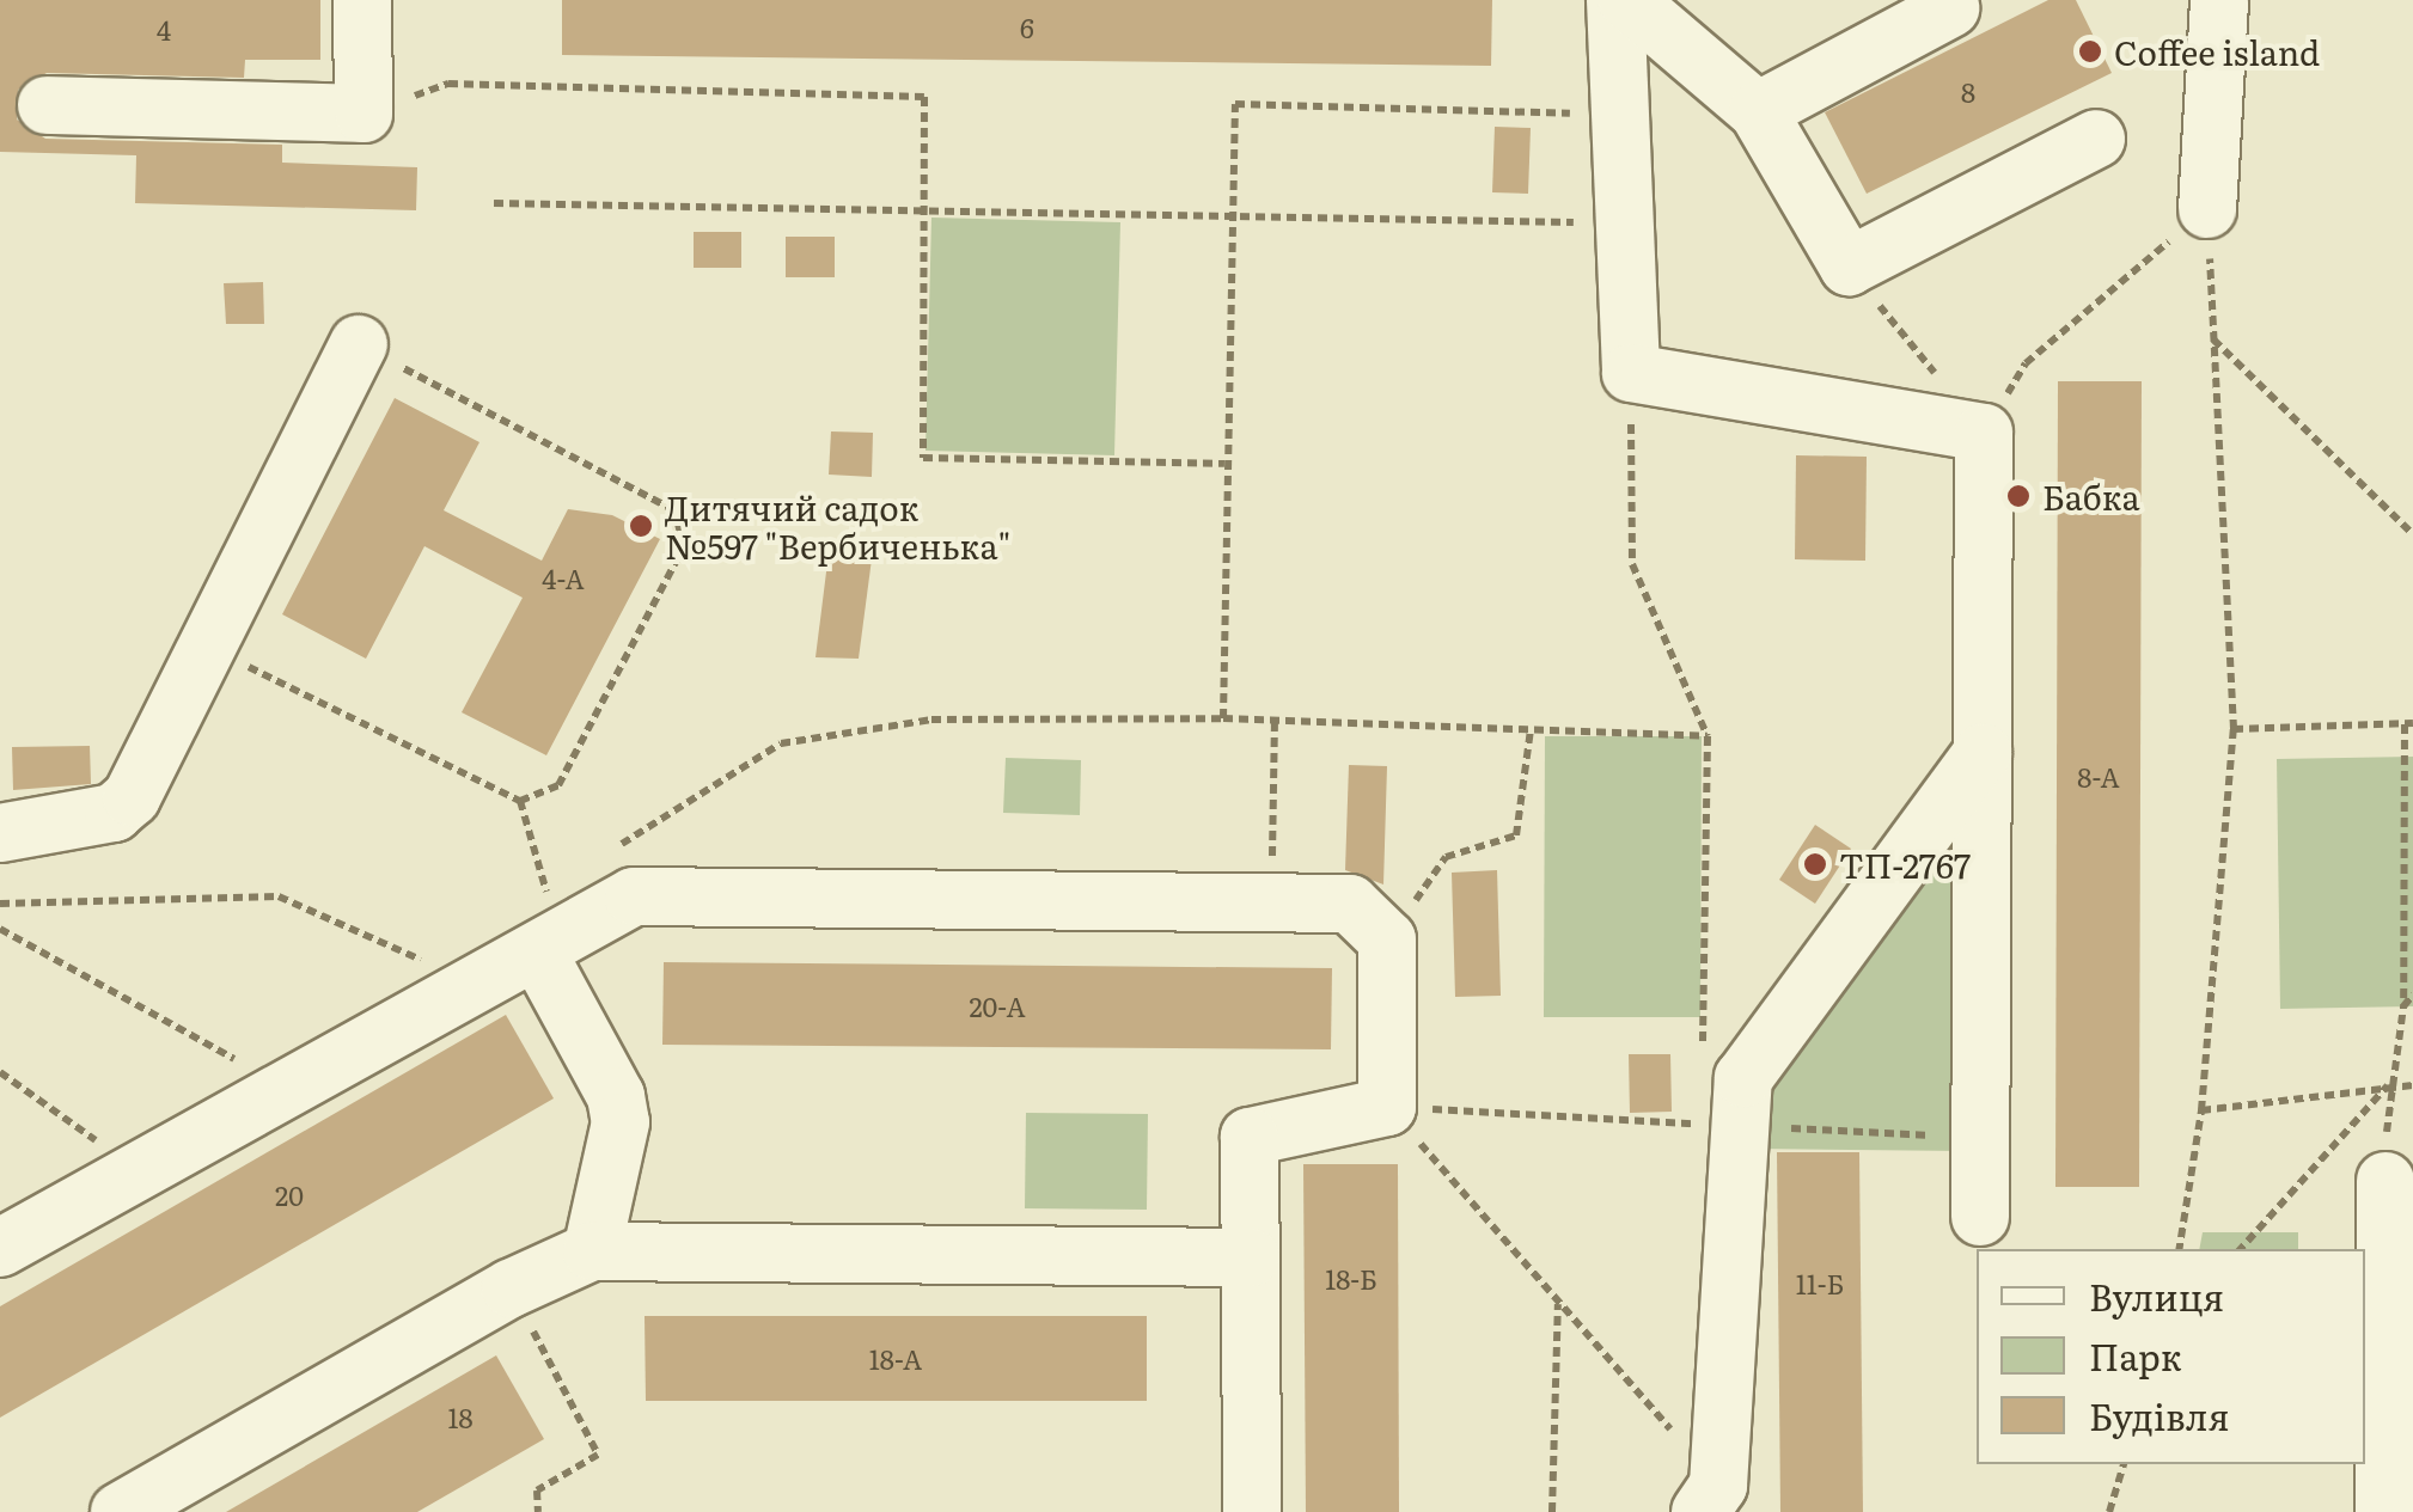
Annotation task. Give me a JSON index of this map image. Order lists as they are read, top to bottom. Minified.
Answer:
{"places":["Coffee island","Бабка","Дитячий садок №597 \"Вербиченька\"","ТП-2767"],"house_numbers":["6","4","8","4-А","8-А","20-А","20","18-Б","11-Б","18-А","18"],"legend":["Вулиця","Парк","Будівля"]}
